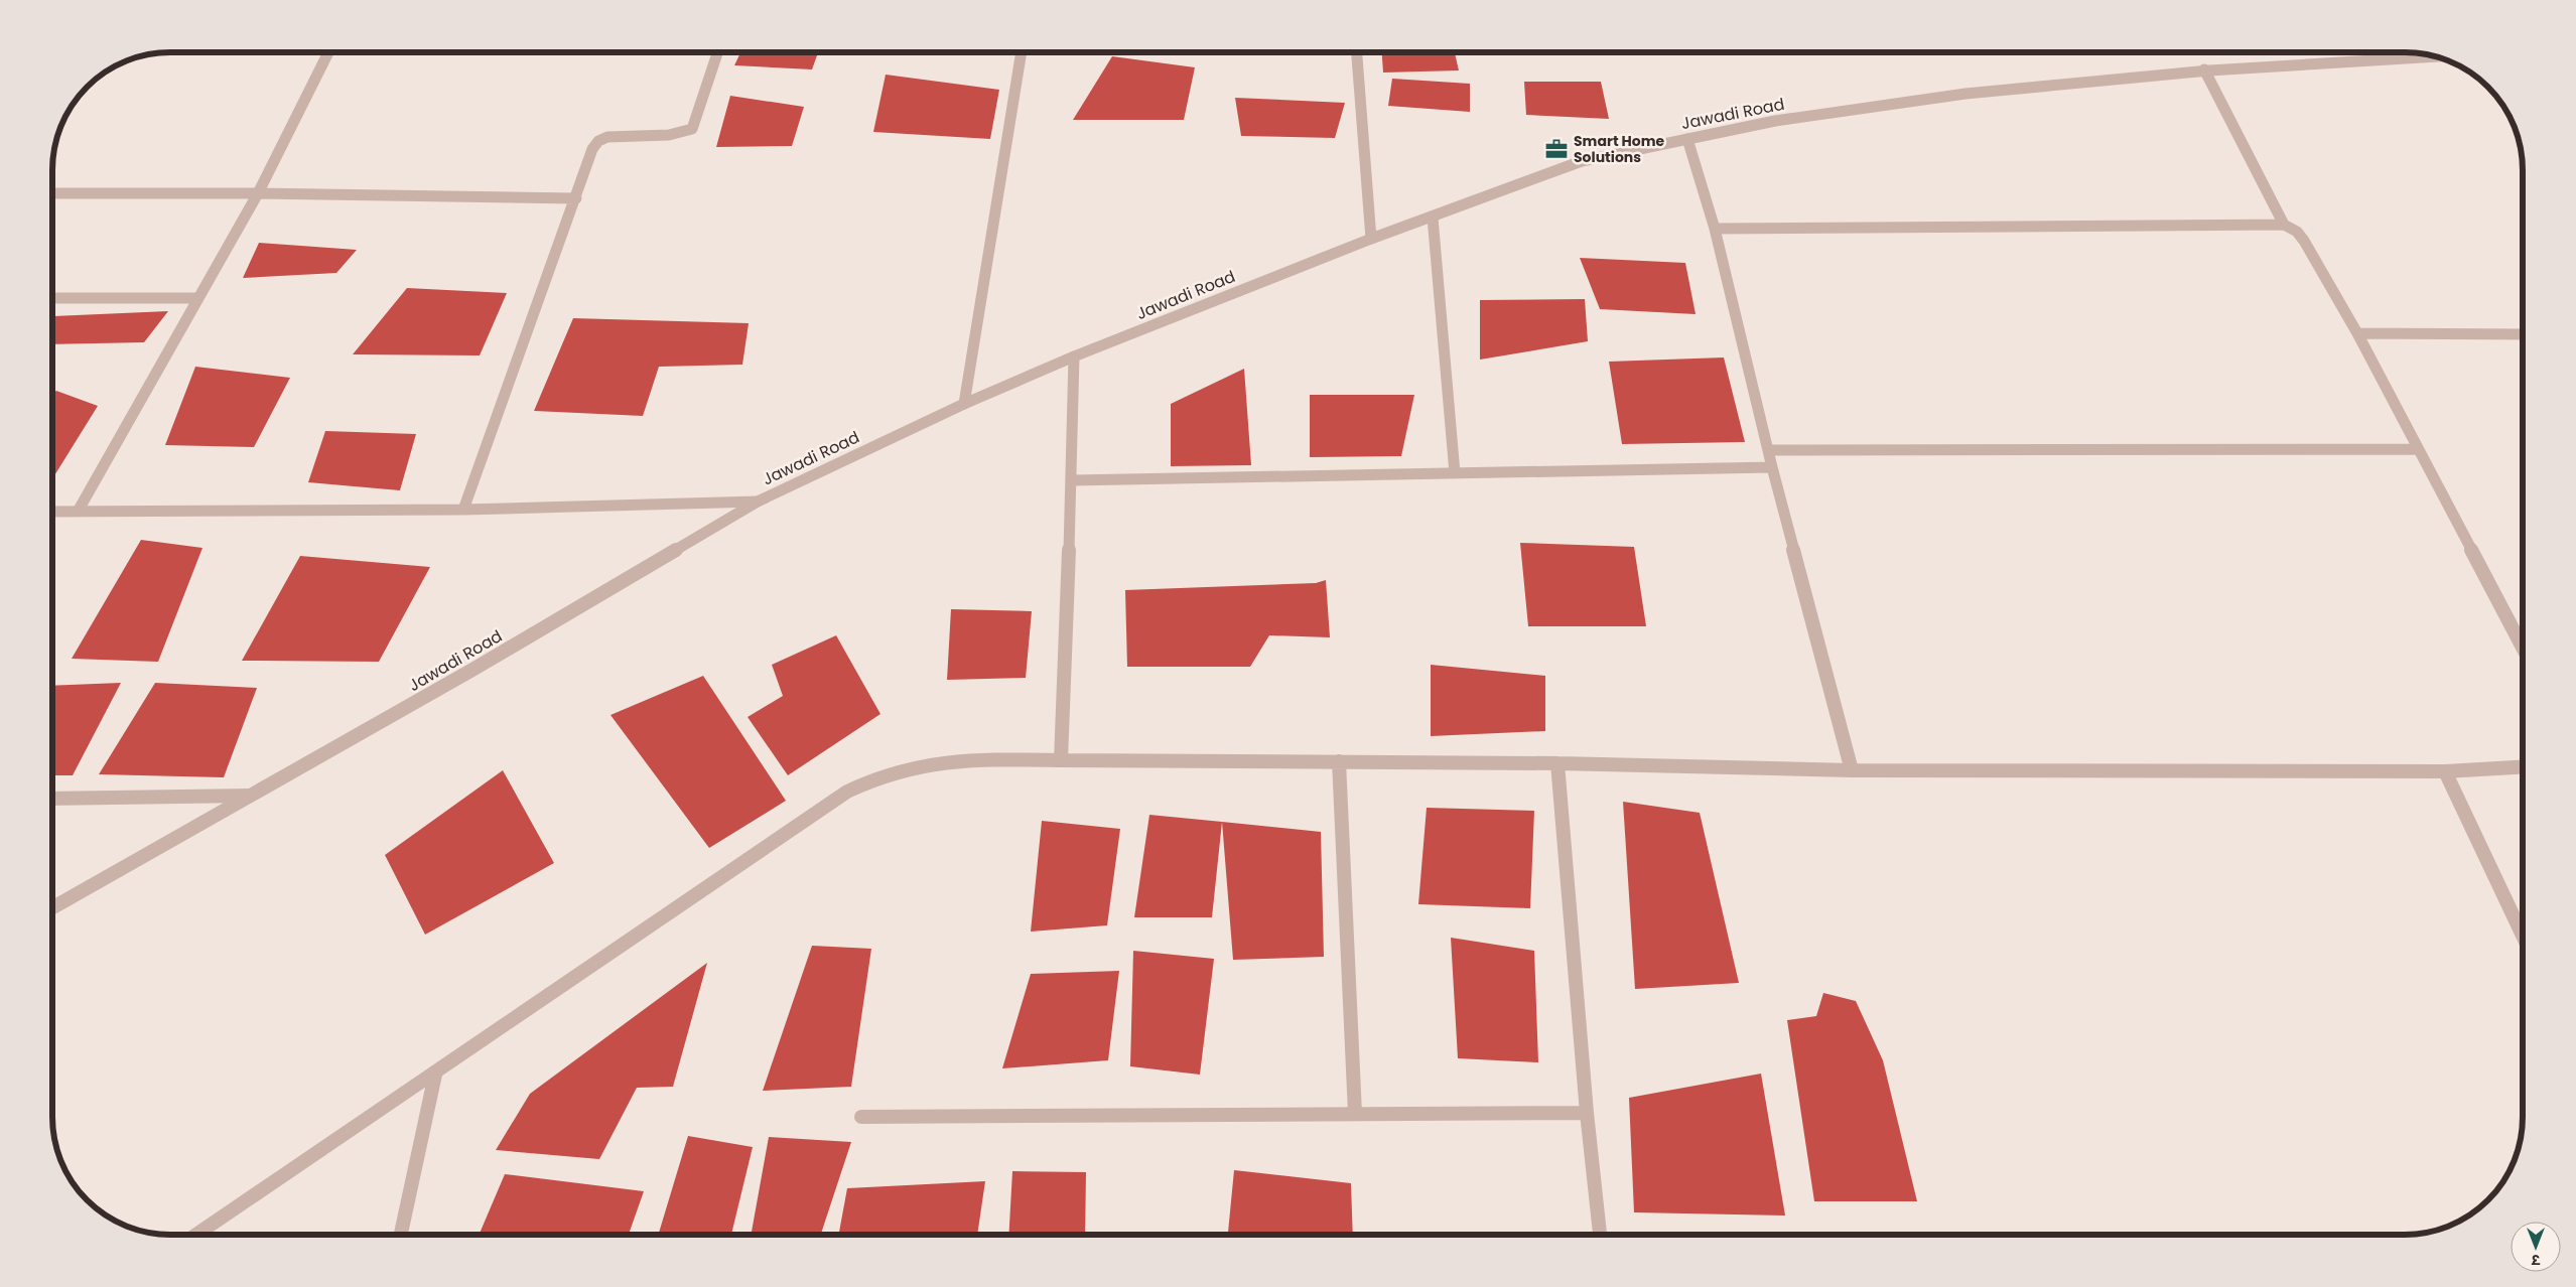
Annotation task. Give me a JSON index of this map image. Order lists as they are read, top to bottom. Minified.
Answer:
{"streets":{"street":["Jawadi Road"]},"places":{"office":["Smart Home Solutions"]},"north":"bottom"}
